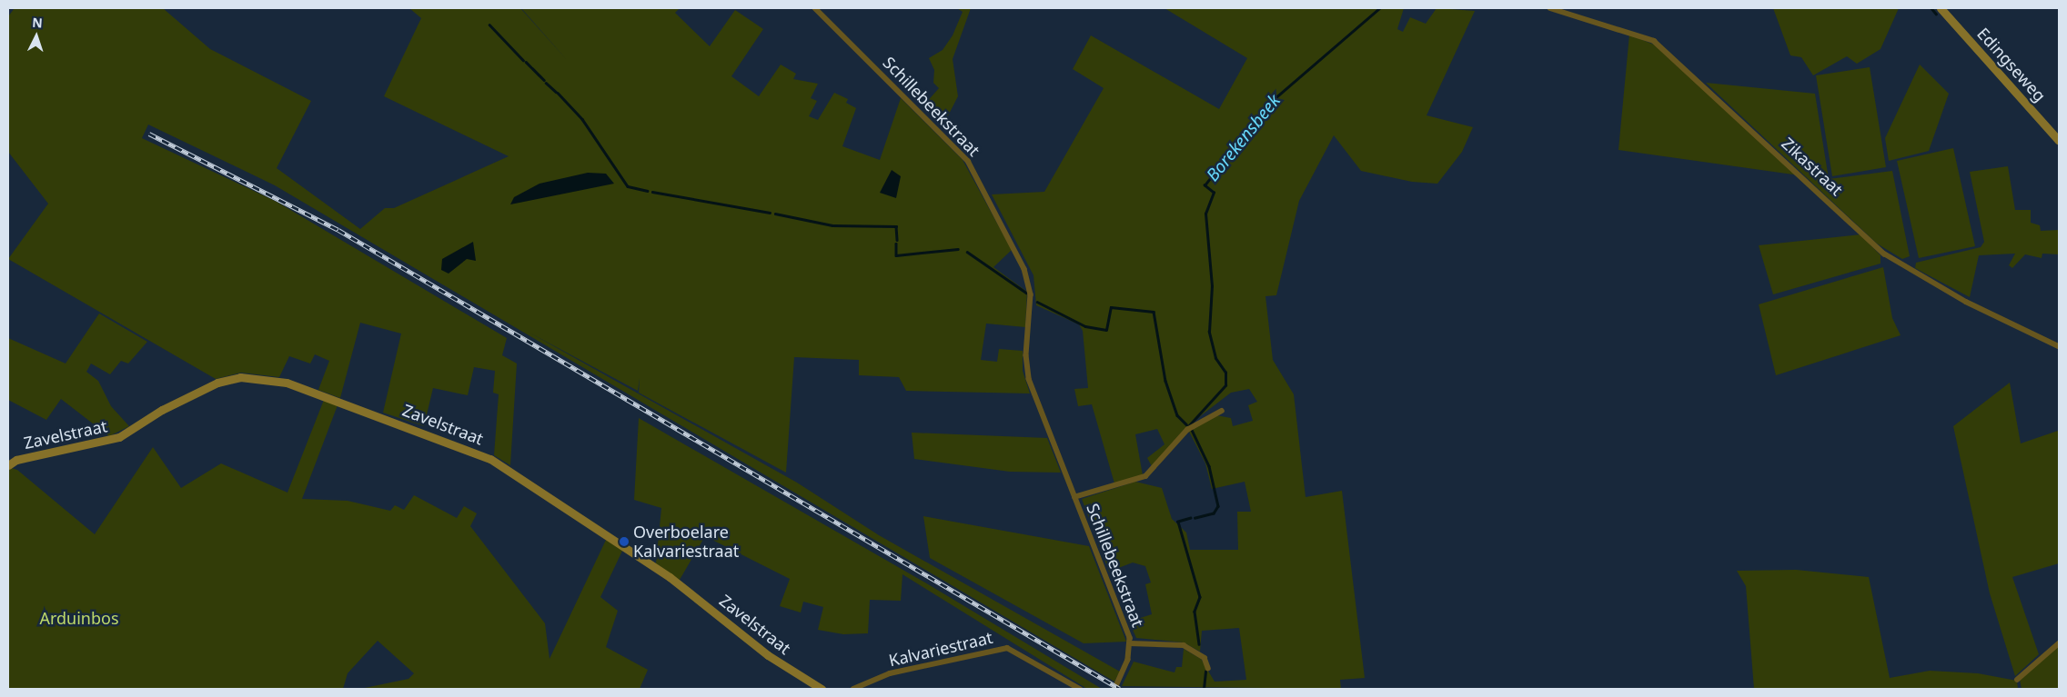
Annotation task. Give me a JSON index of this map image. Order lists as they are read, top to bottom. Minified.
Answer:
{"streets":{"street":["Edingseweg","Schillebeekstraat","Zikastraat","Zavelstraat","Kalvariestraat"]},"water":["Borekensbeek"],"parks":["Arduinbos"],"places":["Overboelare Kalvariestraat"],"north":"top"}
